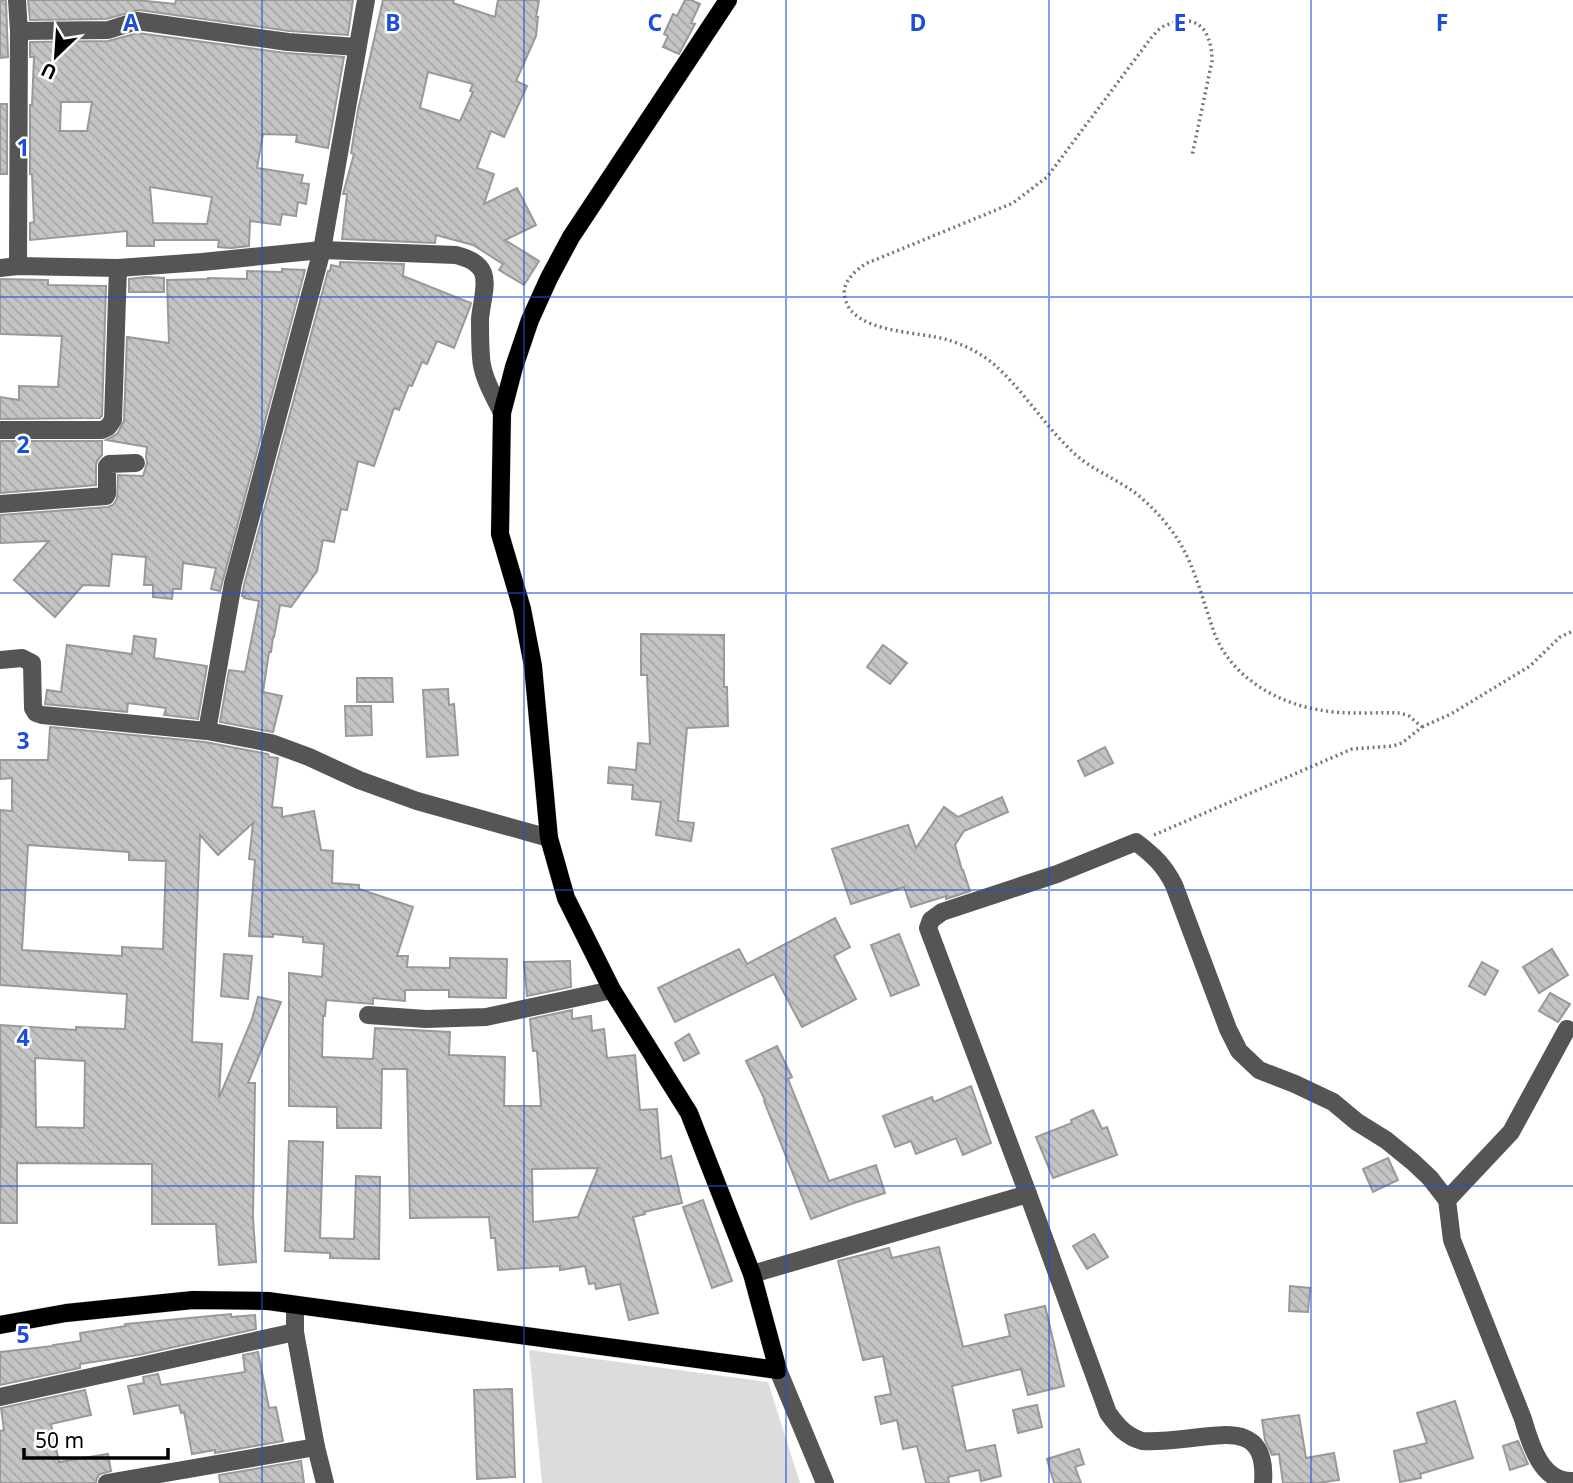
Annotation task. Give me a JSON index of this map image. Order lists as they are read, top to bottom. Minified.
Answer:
{"scale_bar":"50 m","north":"bottom left","grid":{"columns":["A","B","C","D","E","F"],"rows":["1","2","3","4","5"]}}
